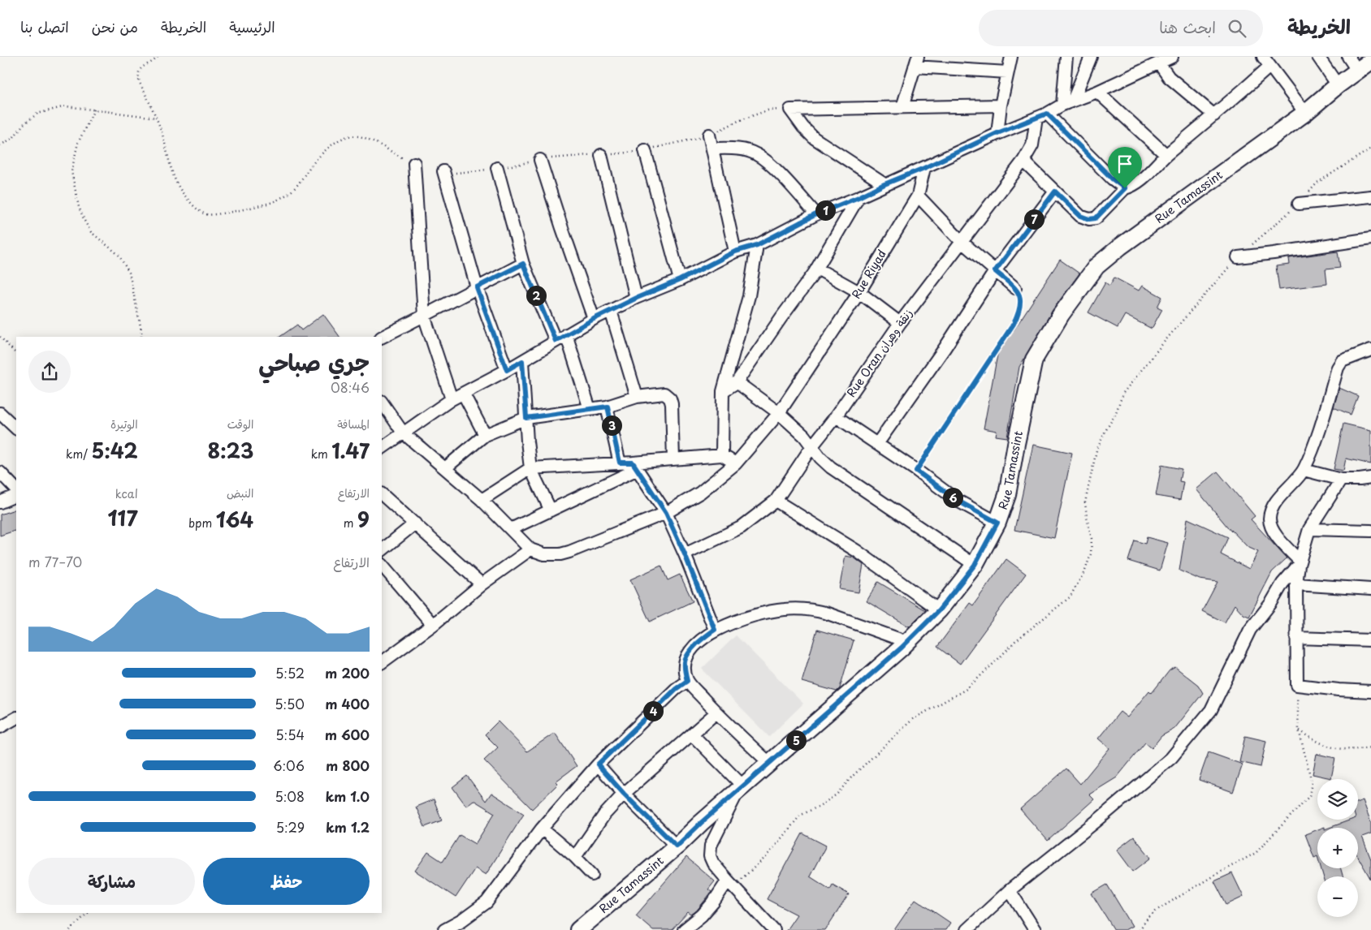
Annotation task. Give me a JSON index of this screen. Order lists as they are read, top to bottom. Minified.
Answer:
{"streets":{"main road":["Rue Tamassint"],"street":["Rue Riyad","Rue Oran زنقة وهران"]},"page":{"header":"الخريطة","search":"ابحث هنا","nav":["الرئيسية","الخريطة","من نحن","اتصل بنا"],"pins":["1","7","2","3","6","4","5"],"heading":["جري صباحي","08:46"],"stats":[["المسافة","1.47 km"],["الوقت","8:23"],["الوتيرة","5:42 /km"],["الارتفاع","9 m"],["النبض","164 bpm"],["kcal","117"]],"chart":["الارتفاع","70–77 m"],"list":[{"name":"200 m","note":"5:52"},{"name":"400 m","note":"5:50"},{"name":"600 m","note":"5:54"},{"name":"800 m","note":"6:06"},{"name":"1.0 km","note":"5:08"},{"name":"1.2 km","note":"5:29"}],"map_buttons":["+","−"],"buttons":["حفظ","مشاركة"]}}
